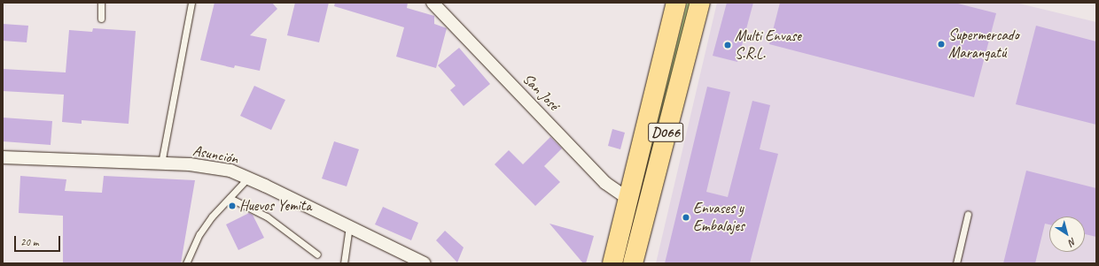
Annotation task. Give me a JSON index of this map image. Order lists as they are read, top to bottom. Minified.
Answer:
{"streets":{"highway":["D066"],"street":["San José","Asunción"]},"crossings":[["San José","D066"]],"places":["Supermercado Marangatú","Multi Envase S.R.L.","Huevos Yemita","Envases y Embalajes"],"scale_bar":"20 m","north":"bottom right"}
